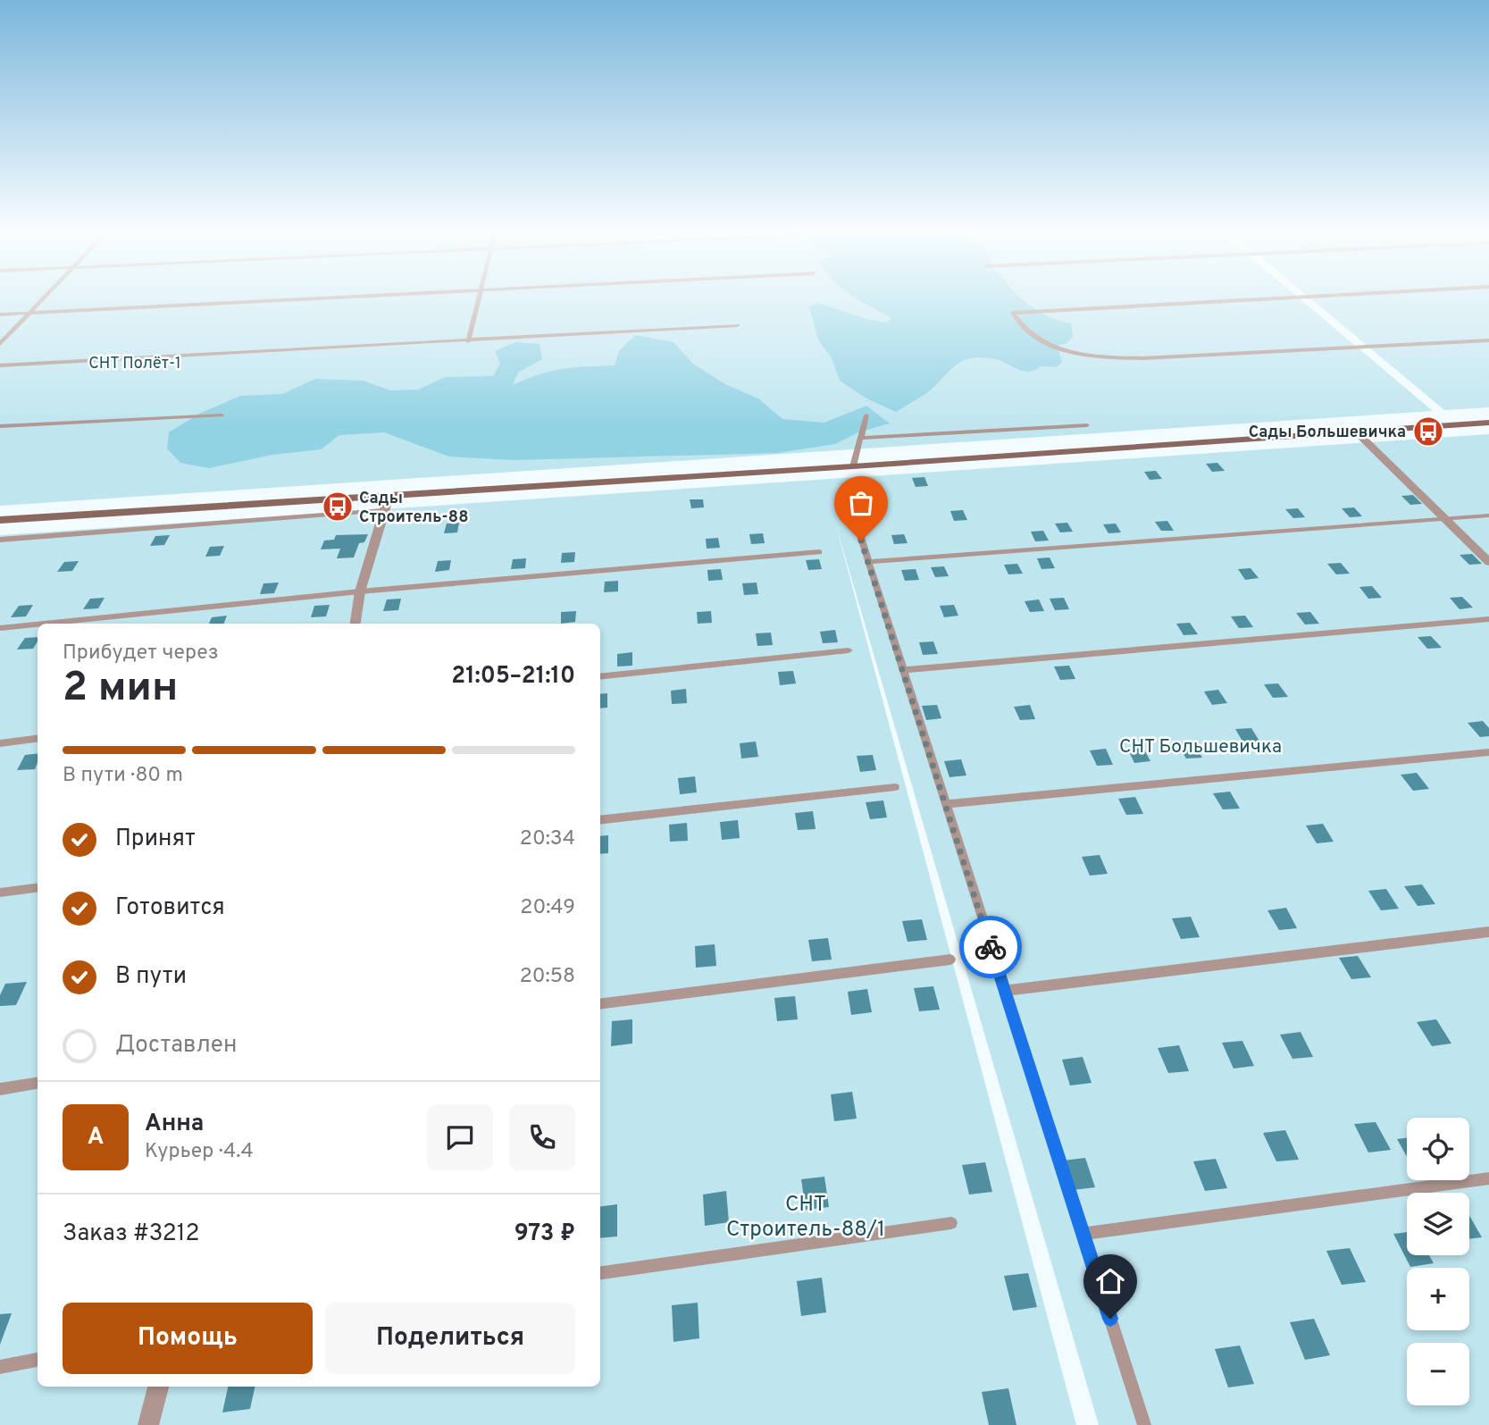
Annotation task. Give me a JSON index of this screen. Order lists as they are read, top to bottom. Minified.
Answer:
{"parks":["СНТ Полёт-1","СНТ Большевичка","СНТ Строитель-88/1"],"places":{"bus stop":["Сады Большевичка","Сады Строитель-88"]},"page":{"heading":["2 мин","Прибудет через","21:05–21:10"],"panel":["Анна","Курьер · 4.4","Заказ #3212","973 ₽"],"bar":"В пути · 80 m","list":[["Принят","20:34"],["Готовится","20:49"],["В пути","20:58"],"Доставлен"],"round":"А","map_buttons":["+","−"],"buttons":["Помощь","Поделиться"]}}
